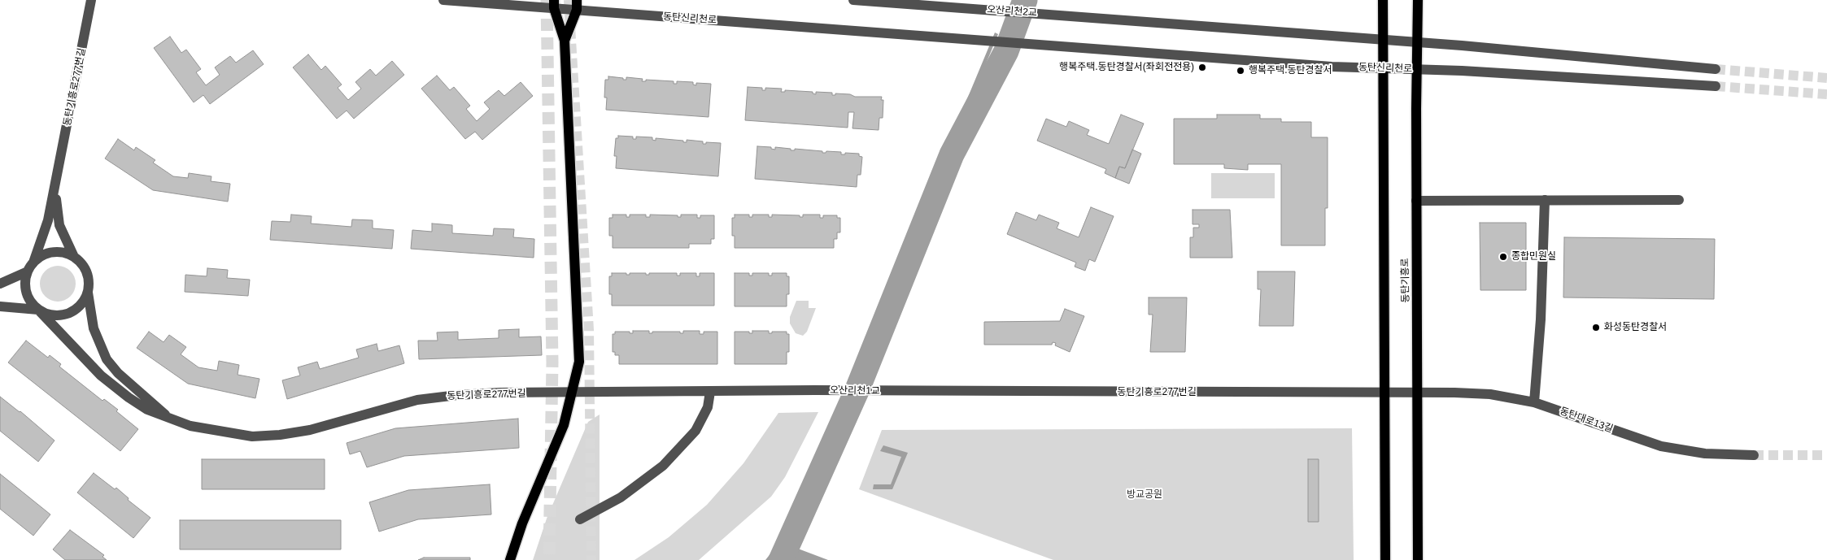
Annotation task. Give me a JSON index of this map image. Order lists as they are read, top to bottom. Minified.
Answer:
{"streets":{"main road":["동탄기흥로"],"street":["오산리천2교","동탄신리천로","동탄기흥로277번길","오산리천1교","동탄대로13길"]},"crossings":[["오산리천2교","동탄기흥로"],["동탄신리천로","동탄기흥로"],["동탄기흥로277번길","동탄기흥로"],["동탄기흥로277번길","오산리천1교"],["동탄기흥로277번길","동탄대로13길"],["동탄기흥로","동탄대로13길"]],"parks":["방교공원"],"places":["행복주택.동탄경찰서(좌회전전용)","행복주택.동탄경찰서","종합민원실","화성동탄경찰서"]}
